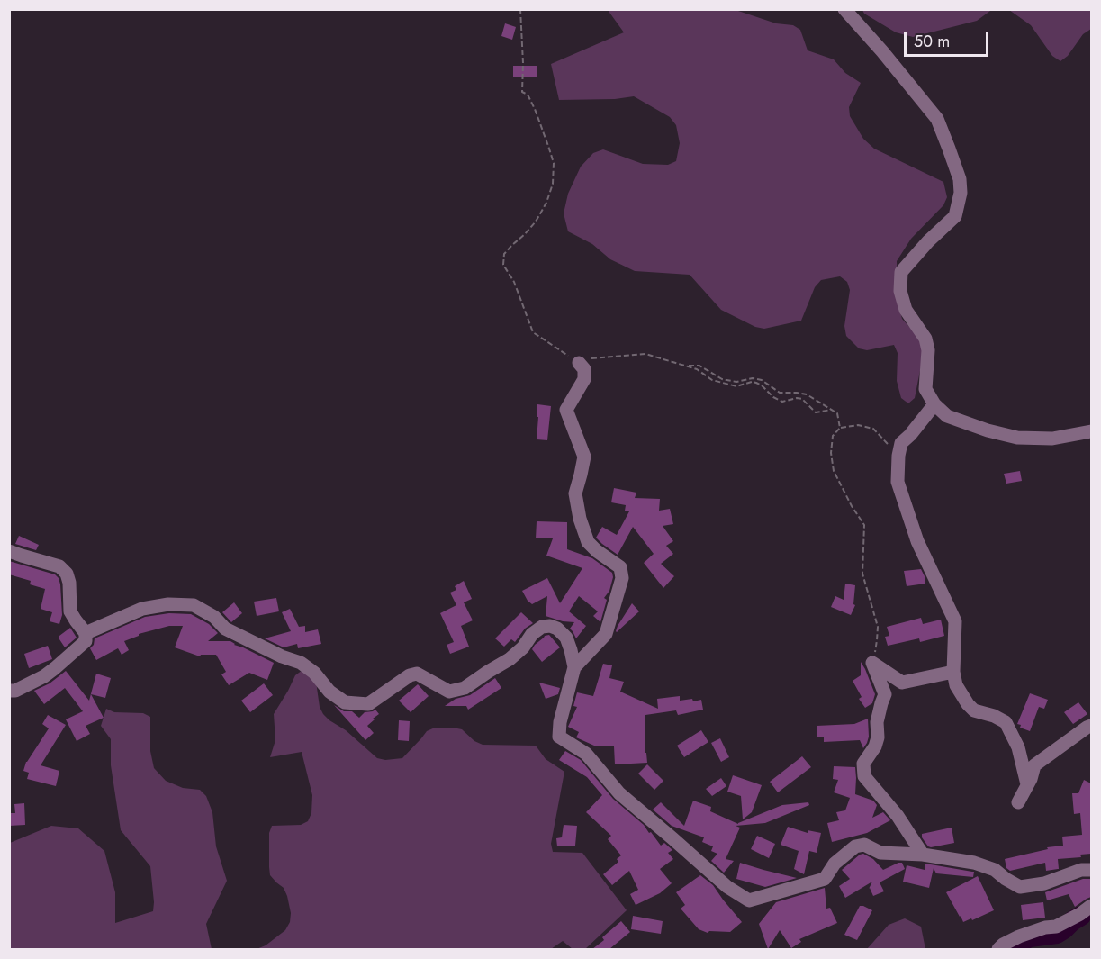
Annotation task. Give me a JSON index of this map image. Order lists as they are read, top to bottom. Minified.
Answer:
{"scale_bar":"50 m"}
